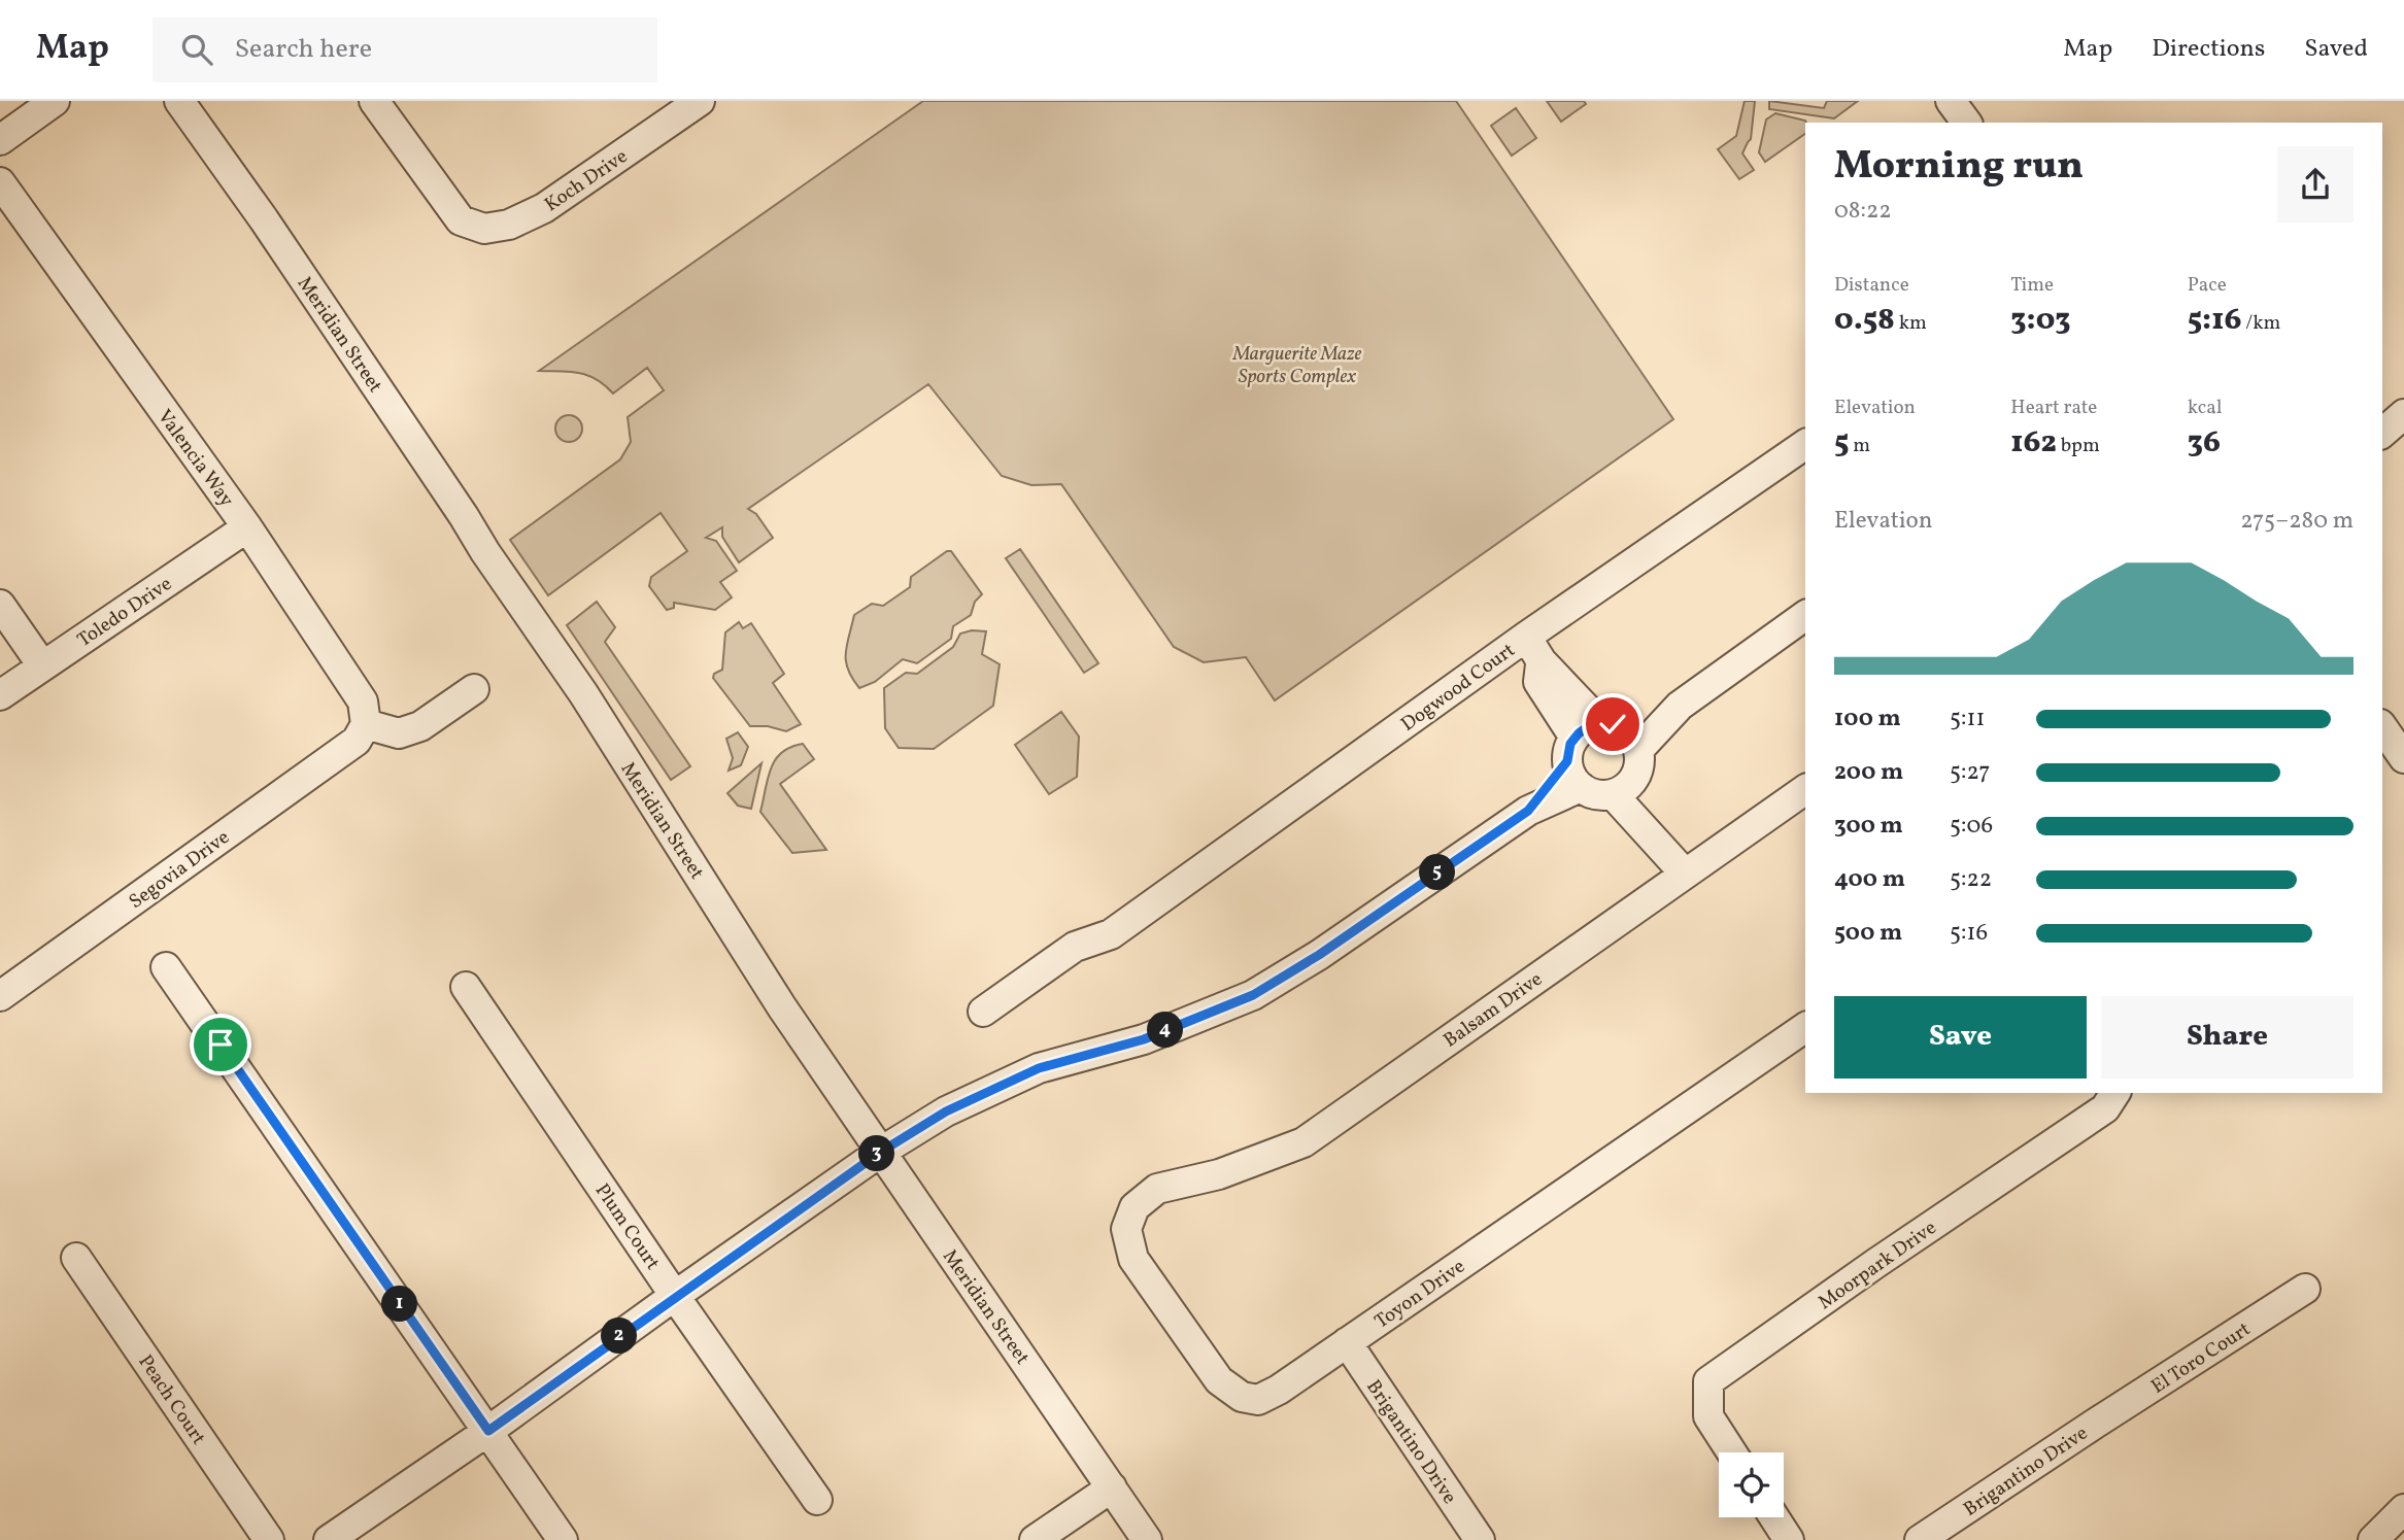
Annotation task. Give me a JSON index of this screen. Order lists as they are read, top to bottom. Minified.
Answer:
{"streets":{"street":["Koch Drive","Meridian Street","Valencia Way","Toledo Drive","Dogwood Court","Segovia Drive","Balsam Drive","Plum Court","Moorpark Drive","Toyon Drive","El Toro Court","Peach Court","Brigantino Drive"]},"crossings":[["Valencia Way","Toledo Drive"],["Valencia Way","Segovia Drive"],["Balsam Drive","Toyon Drive"],["Toyon Drive","Brigantino Drive"],["El Toro Court","Brigantino Drive"]],"parks":["Marguerite Maze Sports Complex"],"page":{"header":"Map","search":"Search here","nav":["Map","Directions","Saved"],"heading":["Morning run","08:22"],"stats":[["Distance","0.58 km"],["Time","3:03"],["Pace","5:16 /km"],["Elevation","5 m"],["Heart rate","162 bpm"],["kcal","36"]],"chart":["Elevation","275–280 m"],"list":[{"name":"100 m","note":"5:11"},{"name":"200 m","note":"5:27"},{"name":"300 m","note":"5:06"},{"name":"400 m","note":"5:22"},{"name":"500 m","note":"5:16"}],"pins":["5","4","3","1","2"],"buttons":["Save","Share"]}}
